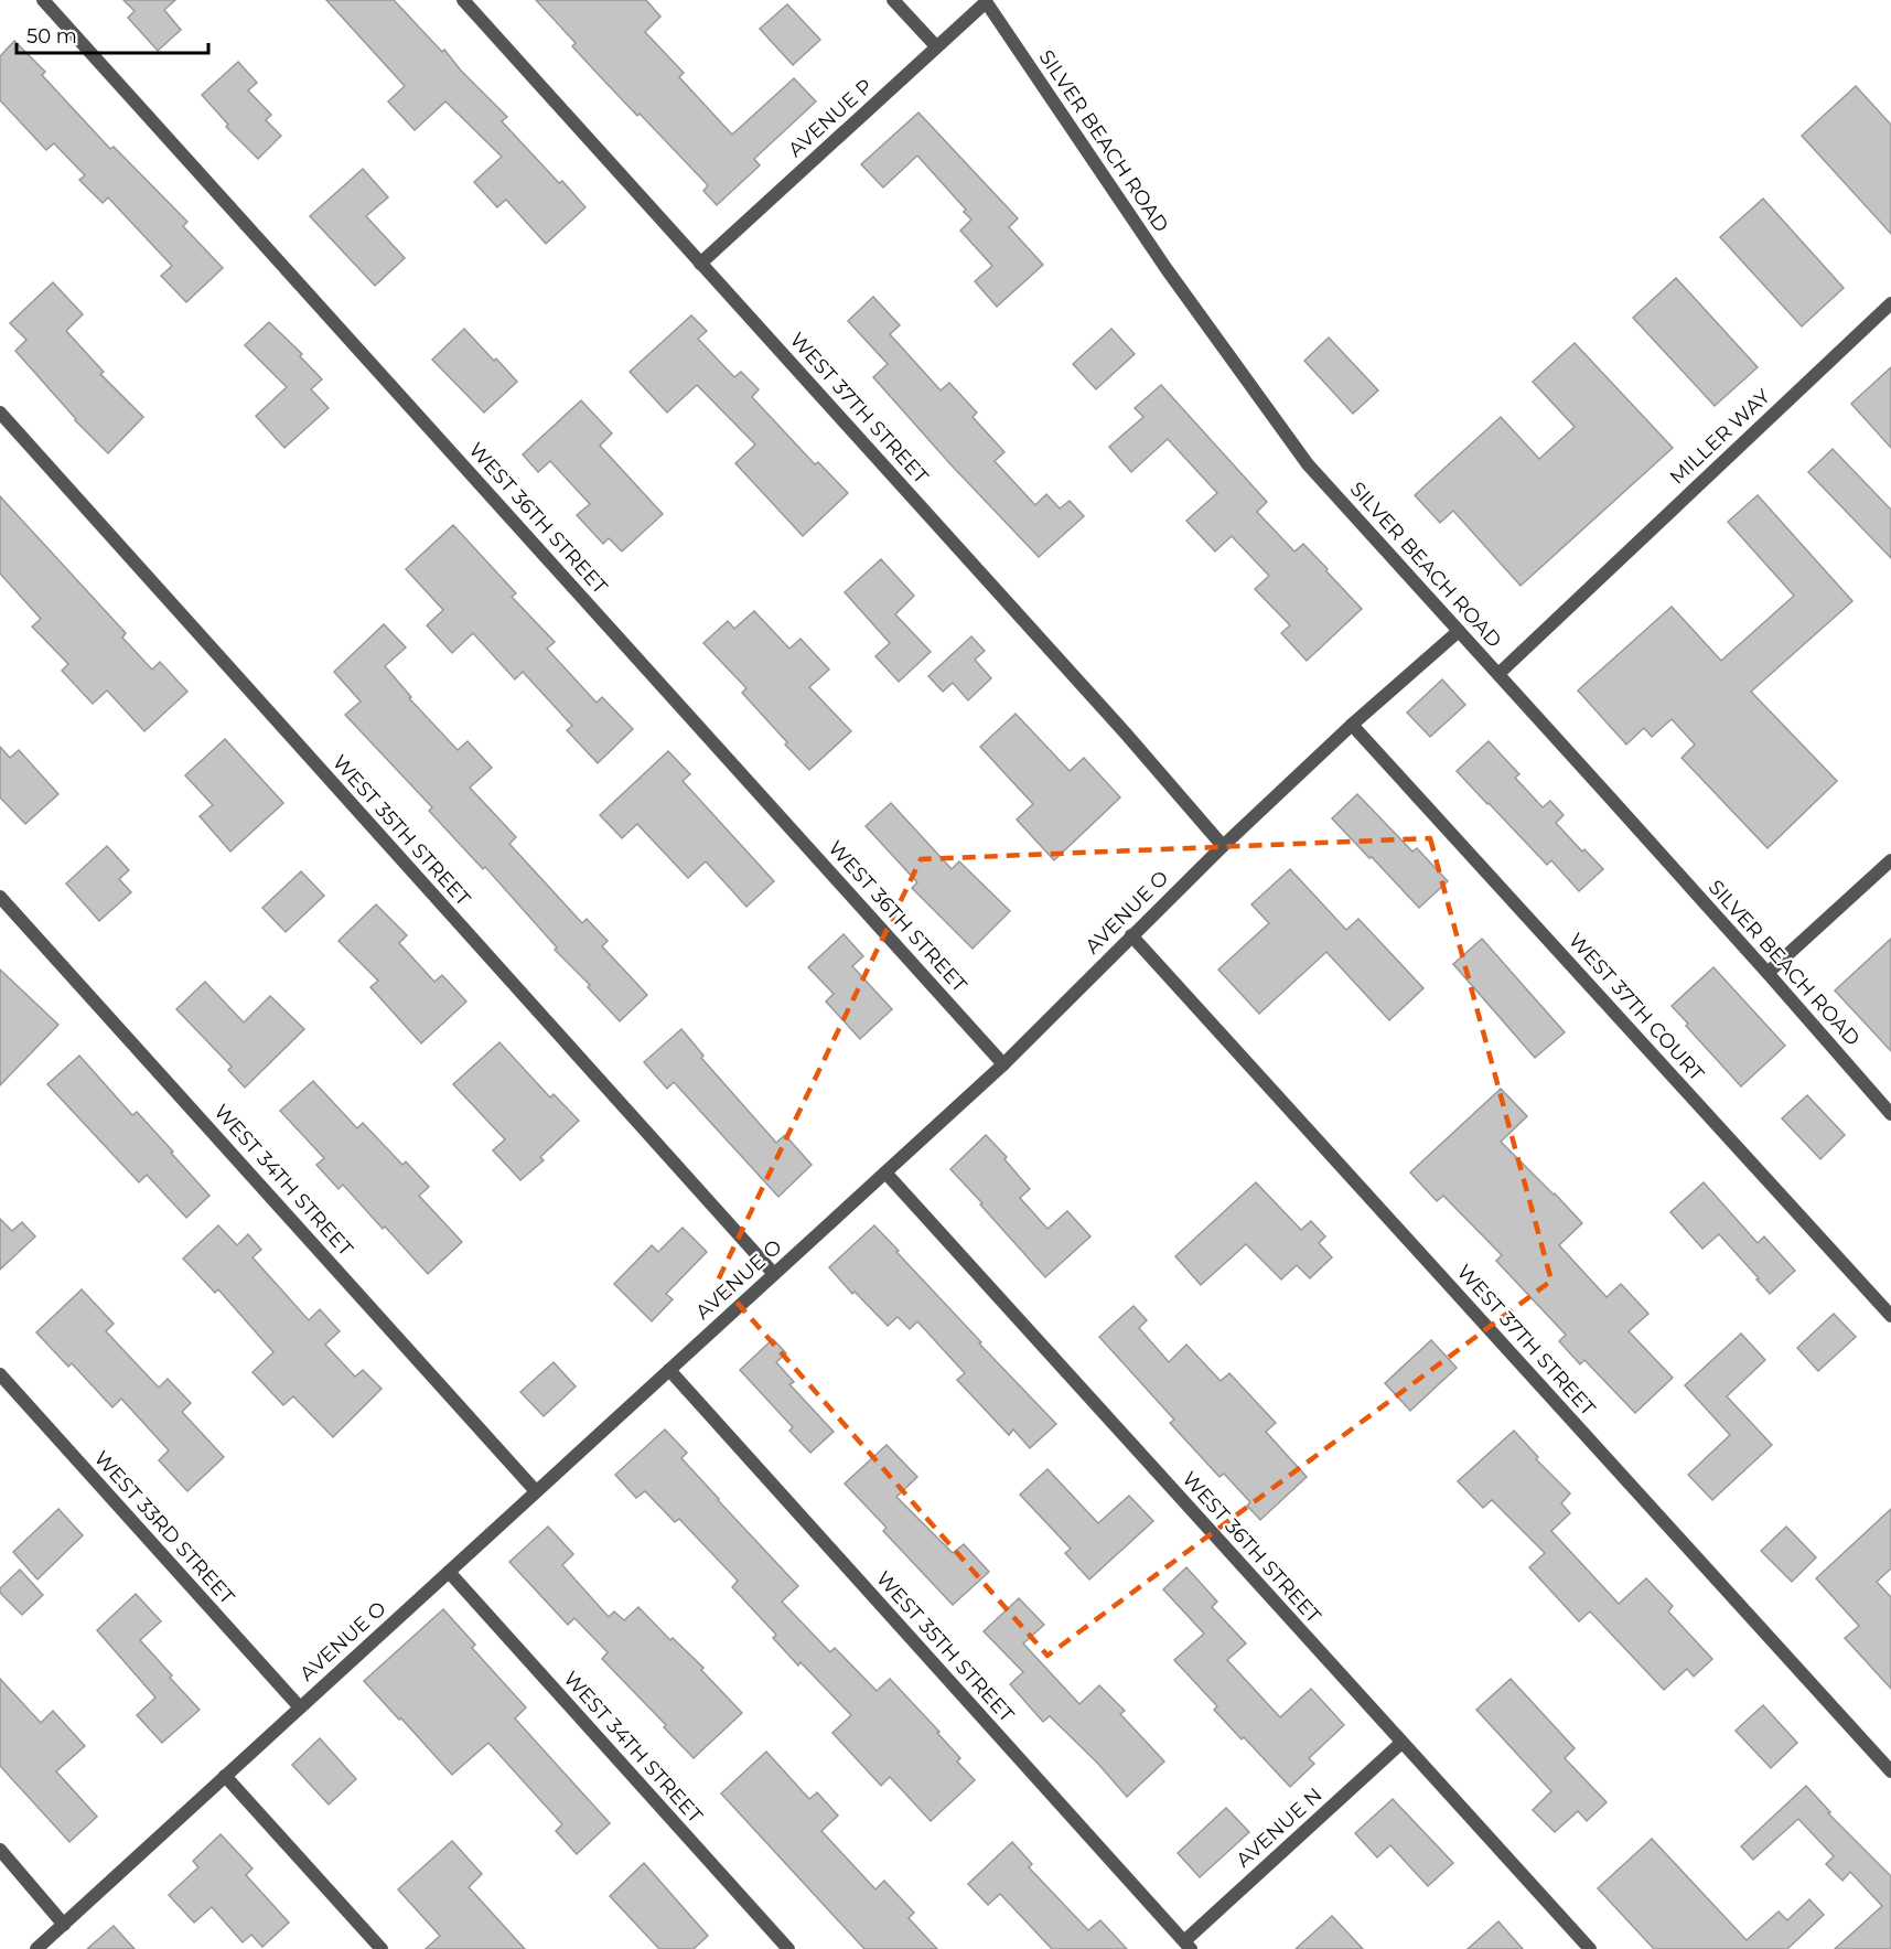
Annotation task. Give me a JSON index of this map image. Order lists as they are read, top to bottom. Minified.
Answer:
{"streets":{"street":["AVENUE P","SILVER BEACH ROAD","WEST 37TH STREET","MILLER WAY","WEST 36TH STREET","WEST 35TH STREET","AVENUE O","WEST 37TH COURT","WEST 34TH STREET","WEST 33RD STREET","AVENUE N"]},"crossings":[["AVENUE P","SILVER BEACH ROAD"],["AVENUE P","WEST 37TH STREET"],["SILVER BEACH ROAD","MILLER WAY"],["SILVER BEACH ROAD","AVENUE O"],["WEST 37TH STREET","AVENUE O"],["WEST 36TH STREET","AVENUE O"],["WEST 36TH STREET","AVENUE N"],["WEST 35TH STREET","AVENUE O"],["WEST 35TH STREET","AVENUE N"],["AVENUE O","WEST 37TH COURT"],["AVENUE O","WEST 34TH STREET"],["AVENUE O","WEST 33RD STREET"]],"scale_bar":"50 m"}
